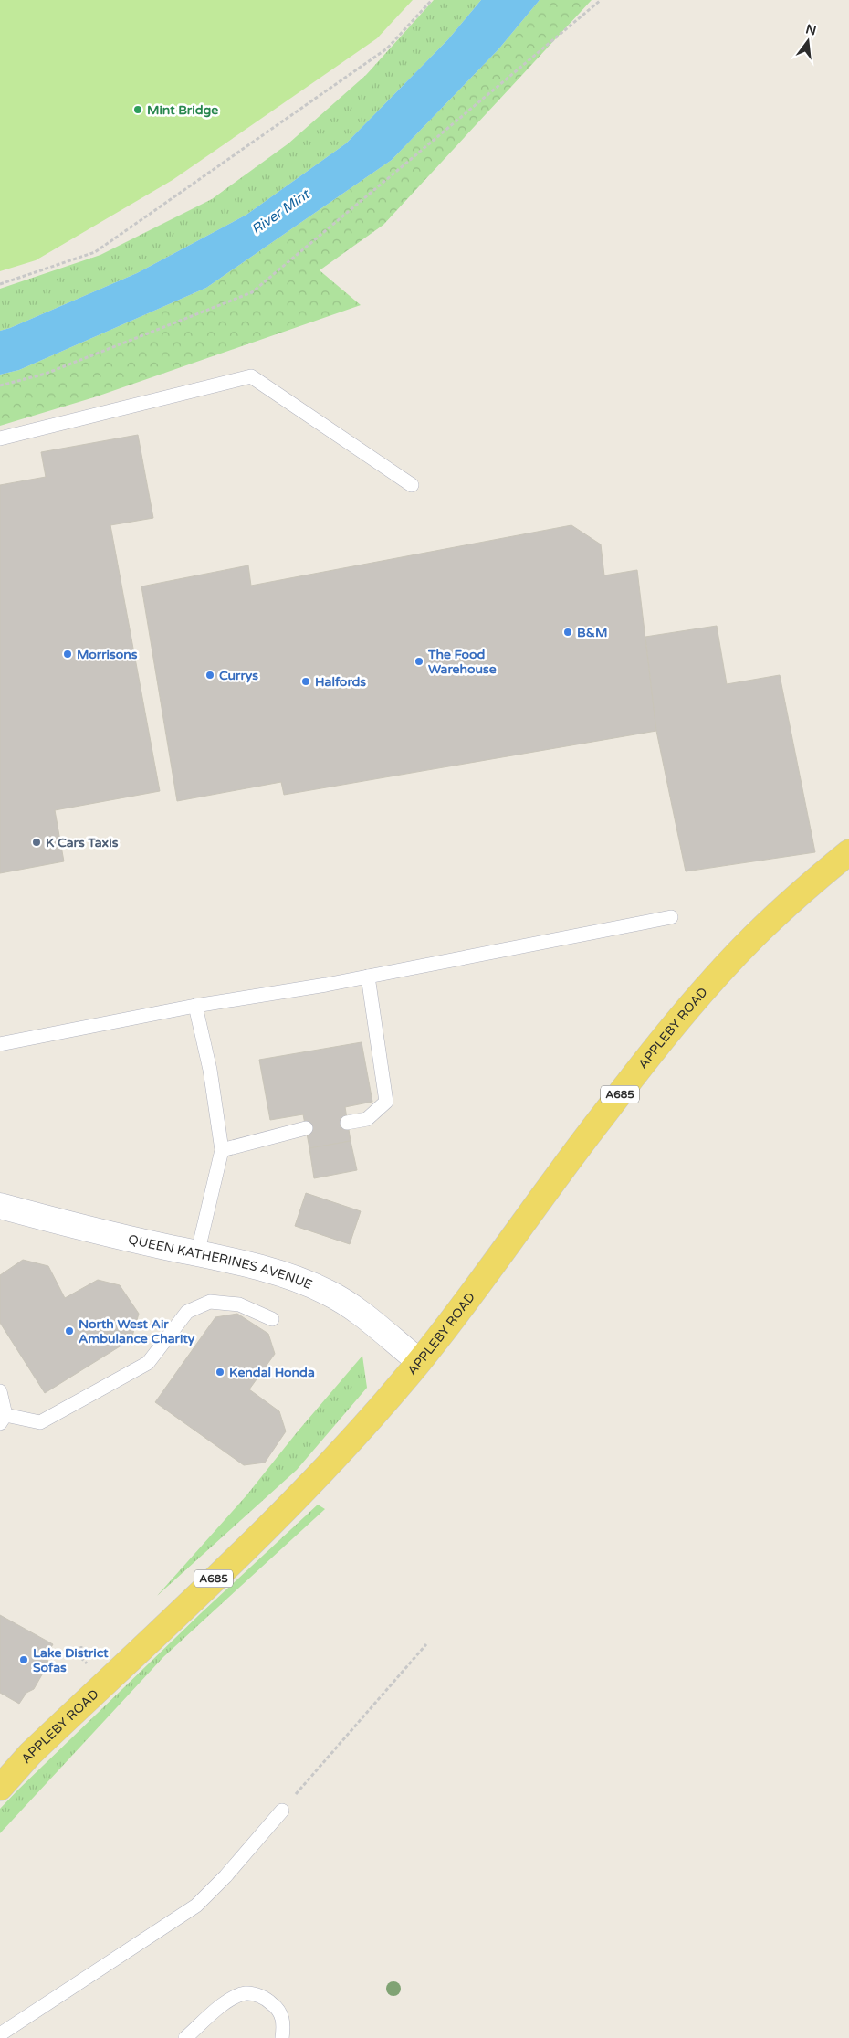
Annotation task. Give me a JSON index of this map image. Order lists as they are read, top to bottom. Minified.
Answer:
{"streets":{"main road":["APPLEBY ROAD","A685"],"street":["QUEEN KATHERINES AVENUE"]},"crossings":[["APPLEBY ROAD","QUEEN KATHERINES AVENUE"]],"water":["River Mint"],"places":["Mint Bridge","B&M","Morrisons","The Food Warehouse","Currys","Halfords","K Cars Taxis","North West Air Ambulance Charity","Kendal Honda","Lake District Sofas"],"north":"top"}
